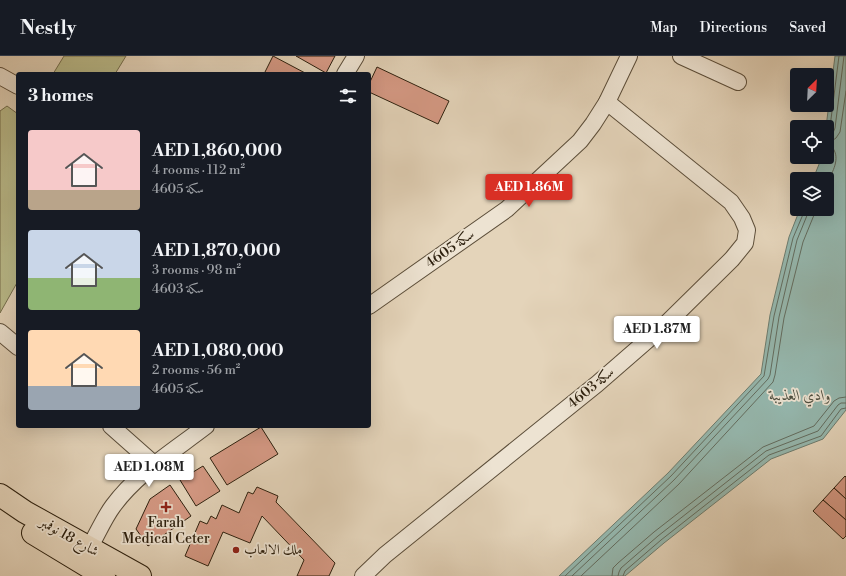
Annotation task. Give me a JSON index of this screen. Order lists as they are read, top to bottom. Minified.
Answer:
{"streets":{"main road":["شارع 18 نوفمبر"],"street":["سكة 4605","سكة 4603"]},"crossings":[["سكة 4605","سكة 4603"]],"water":["وادي العذيبة"],"places":{"health":["Farah Medical Ceter"],"other":["ملك الالعاب"]},"north":"top right","page":{"header":"Nestly","nav":["Map","Directions","Saved"],"heading":"3 homes","list":[{"name":"AED 1,860,000","note":"4 rooms · 112 m² · سكة 4605"},{"name":"AED 1,870,000","note":"3 rooms · 98 m² · سكة 4603"},{"name":"AED 1,080,000","note":"2 rooms · 56 m² · سكة 4605"}],"price":["AED 1.86M","AED 1.87M","AED 1.08M"]}}
